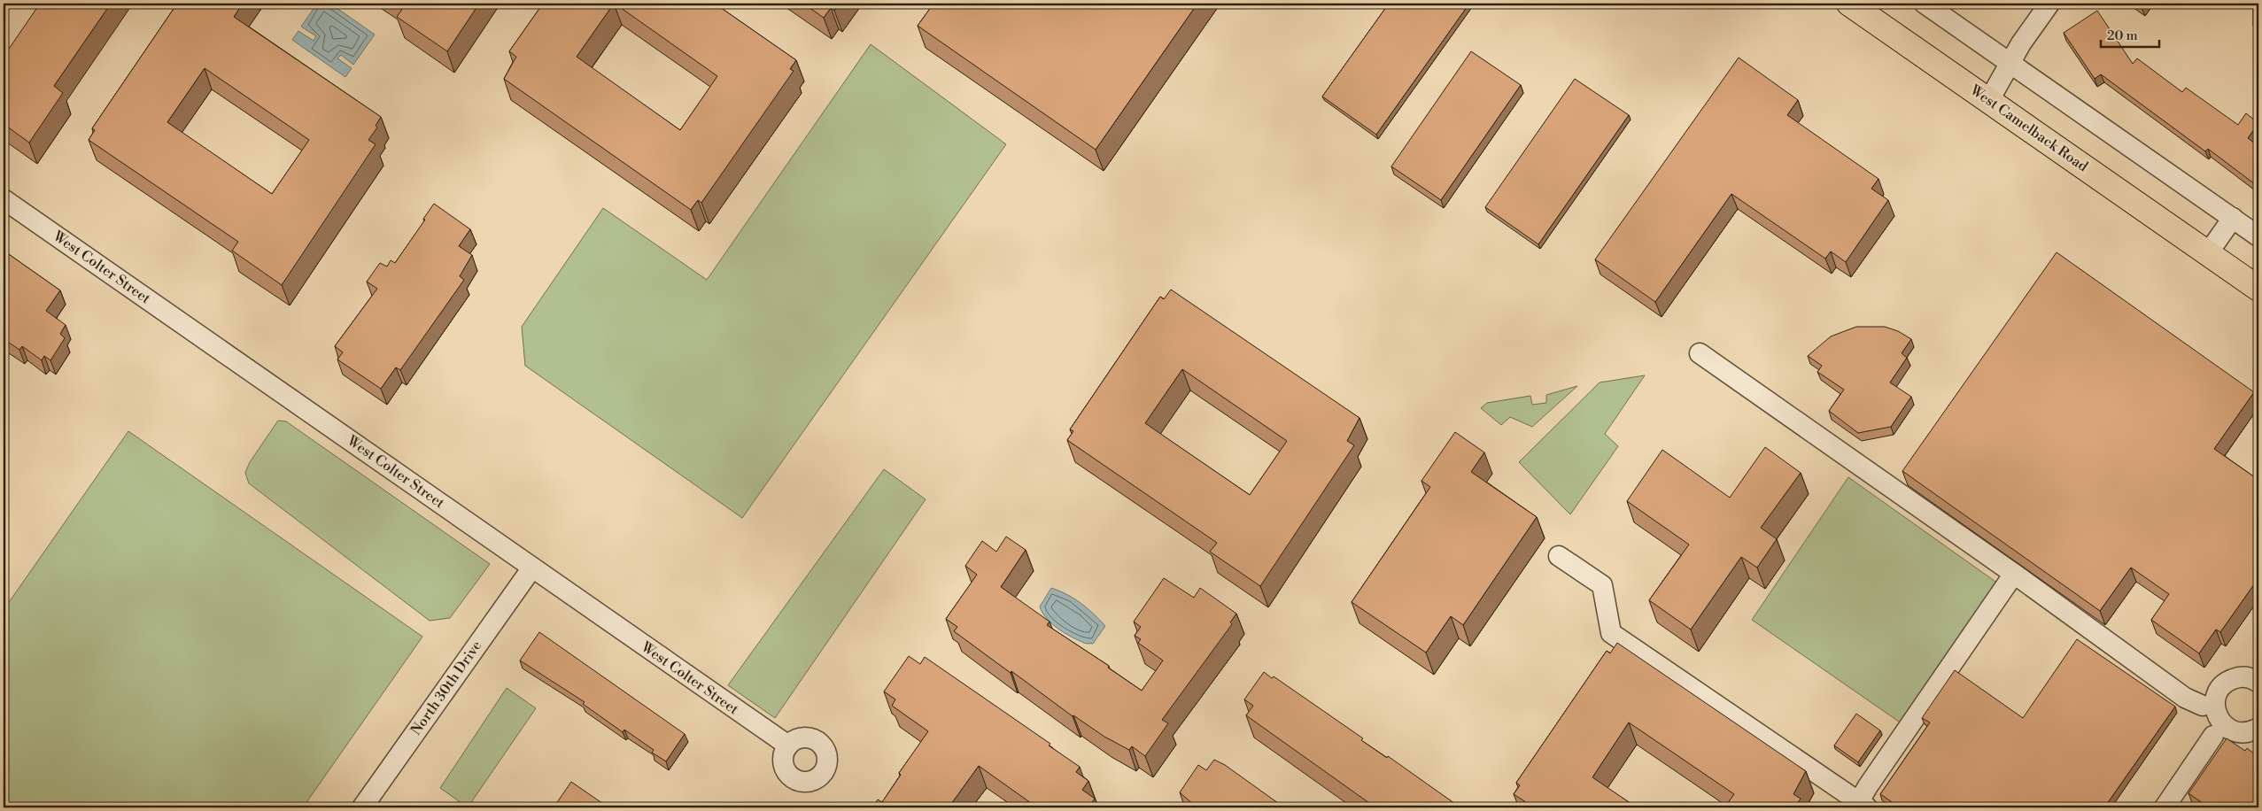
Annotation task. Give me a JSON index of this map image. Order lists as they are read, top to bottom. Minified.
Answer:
{"streets":{"main road":["West Camelback Road"],"street":["West Colter Street","North 30th Drive"]},"crossings":[["West Colter Street","North 30th Drive"]],"scale_bar":"20 m"}
